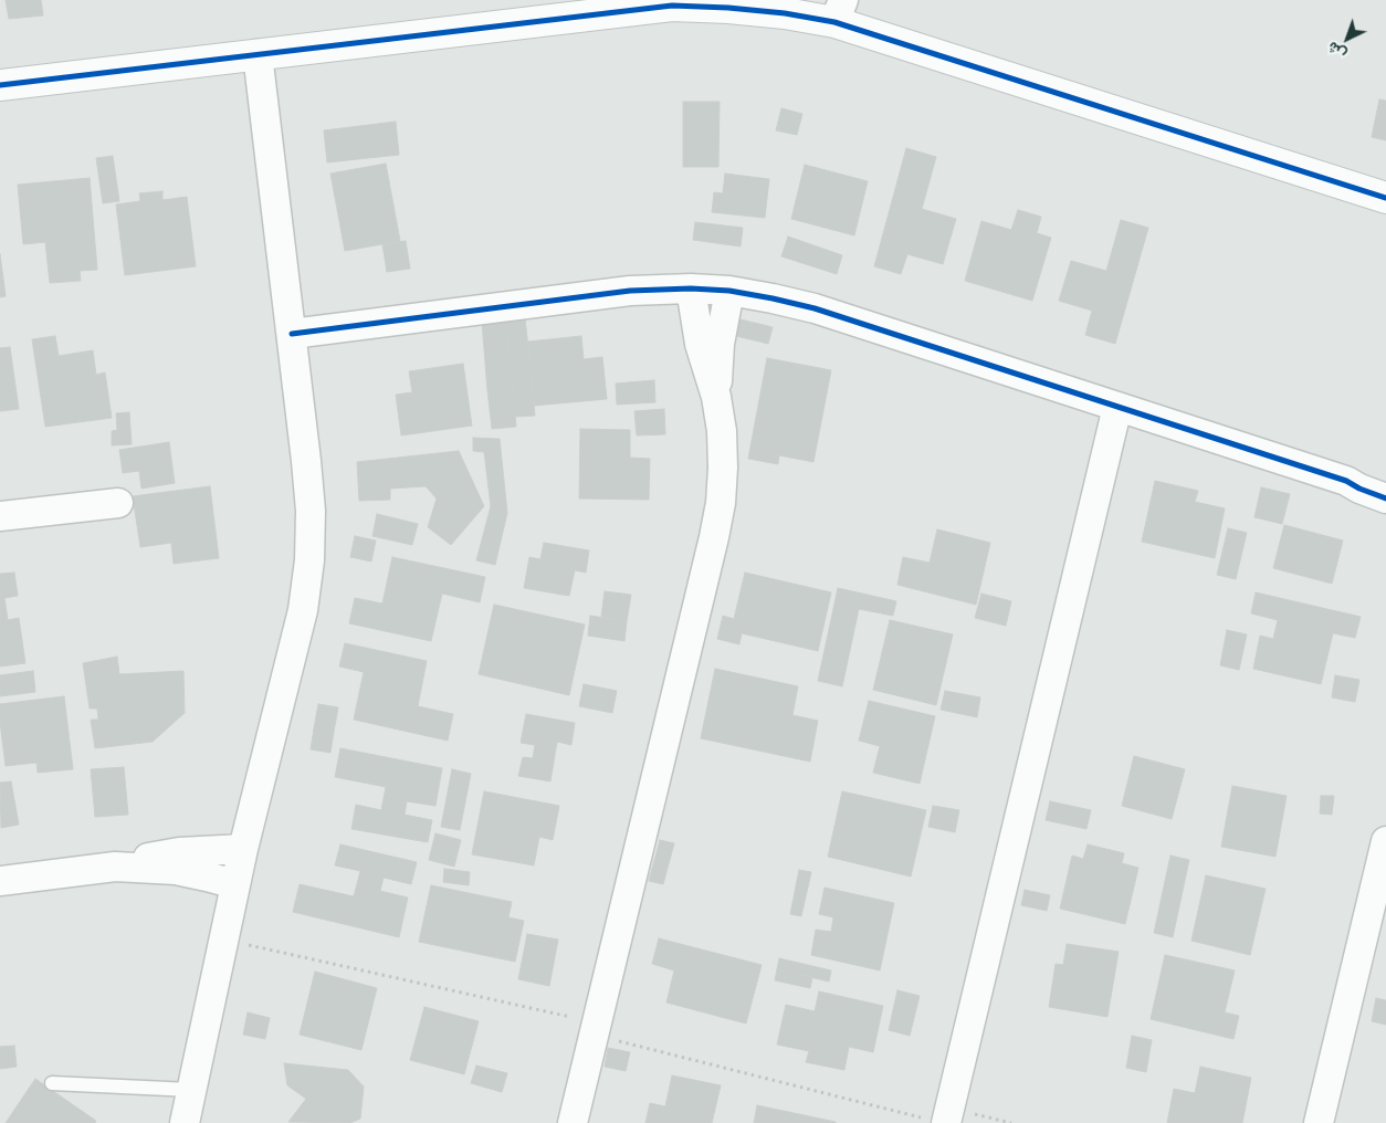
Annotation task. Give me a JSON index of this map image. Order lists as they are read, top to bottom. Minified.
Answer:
{"north":"bottom left"}
